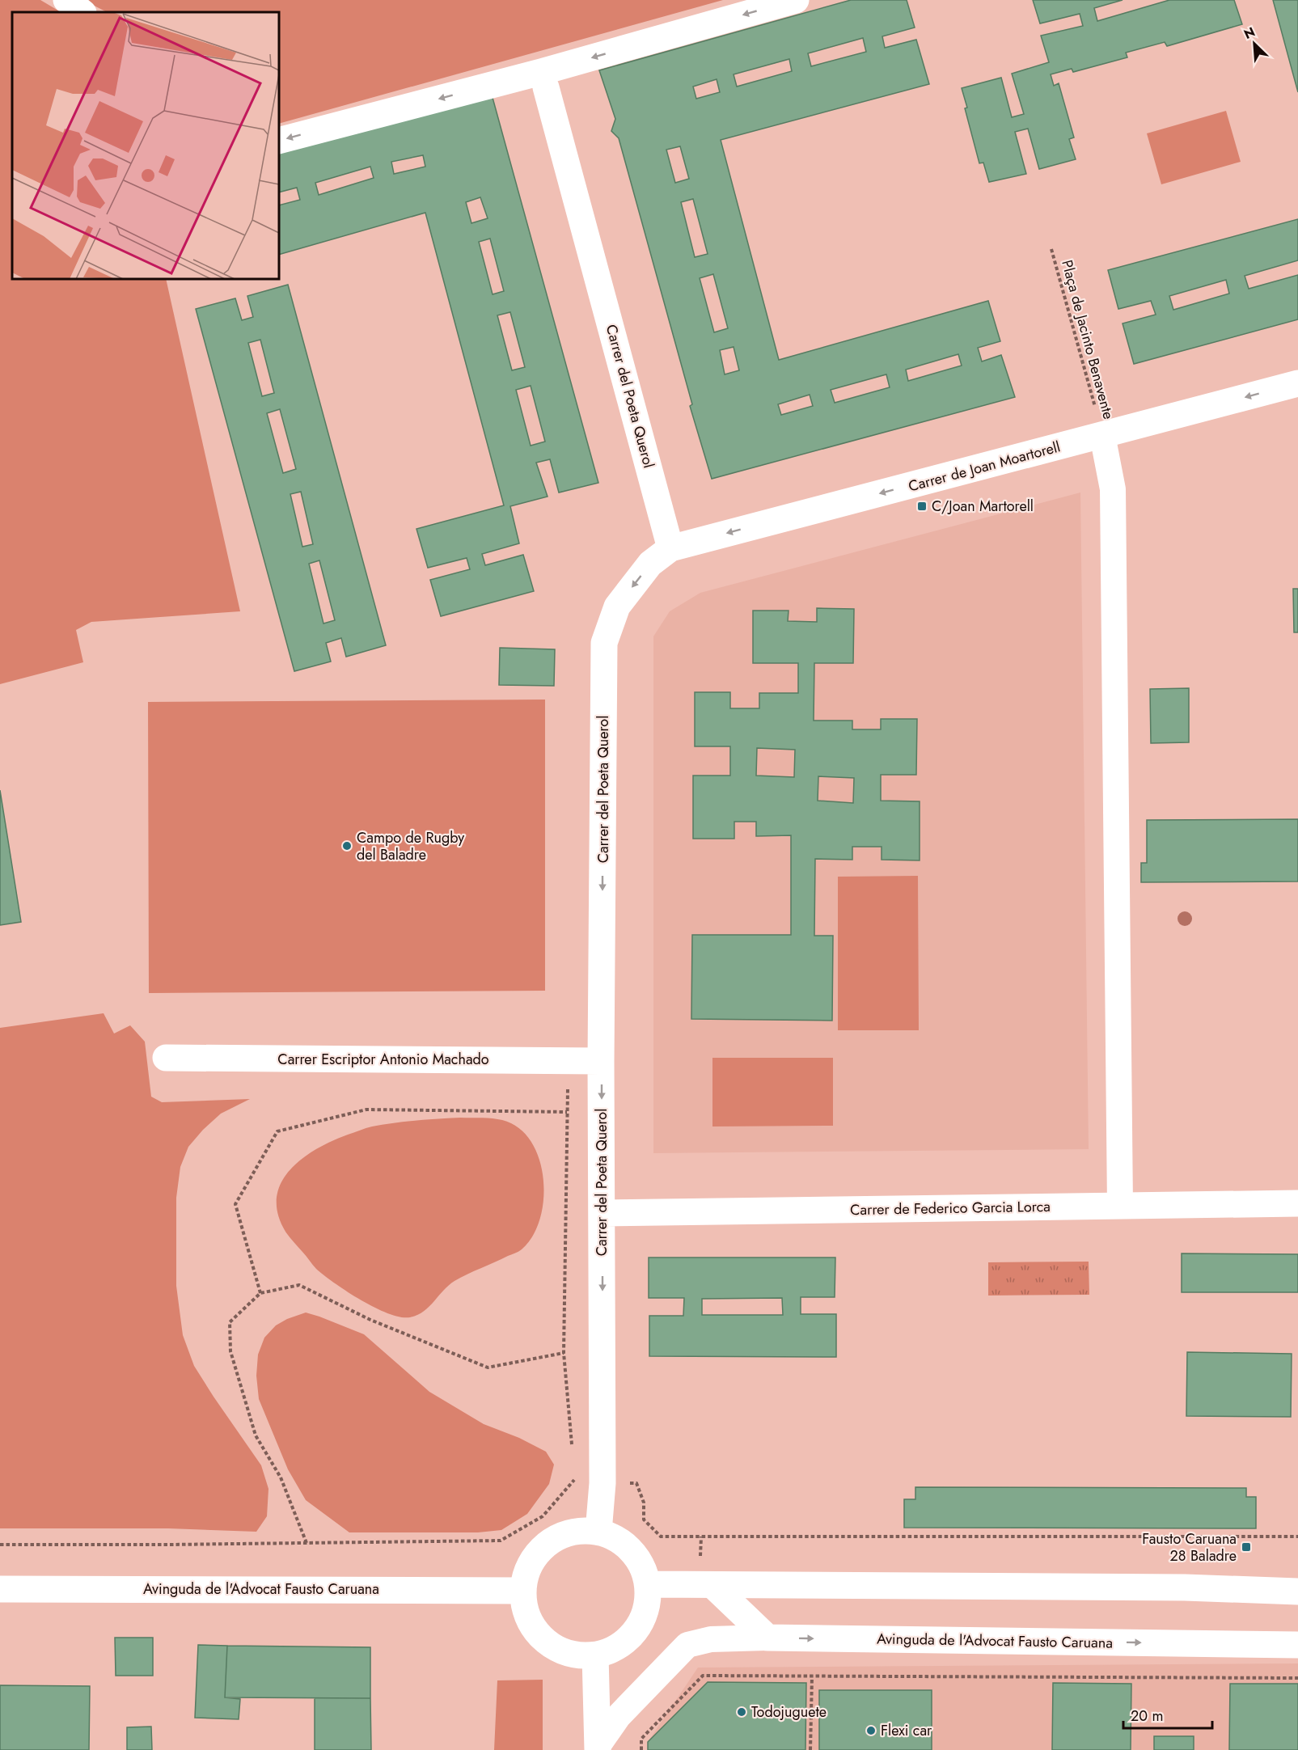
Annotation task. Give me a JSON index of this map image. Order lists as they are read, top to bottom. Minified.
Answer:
{"streets":{"street":["Carrer del Poeta Querol","Carrer de Joan Moartorell","Carrer Escriptor Antonio Machado","Carrer de Federico Garcia Lorca","Avinguda de l'Advocat Fausto Caruana"],"path":["Plaça de Jacinto Benavente"]},"crossings":[["Plaça de Jacinto Benavente","Carrer de Joan Moartorell"],["Carrer del Poeta Querol","Carrer de Joan Moartorell"],["Carrer del Poeta Querol","Carrer Escriptor Antonio Machado"],["Carrer del Poeta Querol","Carrer de Federico Garcia Lorca"],["Carrer del Poeta Querol","Avinguda de l'Advocat Fausto Caruana"]],"one_way":["Carrer del Poeta Querol","Carrer de Joan Moartorell"],"places":{"transit":["C/Joan Martorell","Fausto Caruana 28 Baladre"],"other":["Campo de Rugby del Baladre","Todojuguete","Flexi car"]},"scale_bar":"20 m","north":"top left"}
